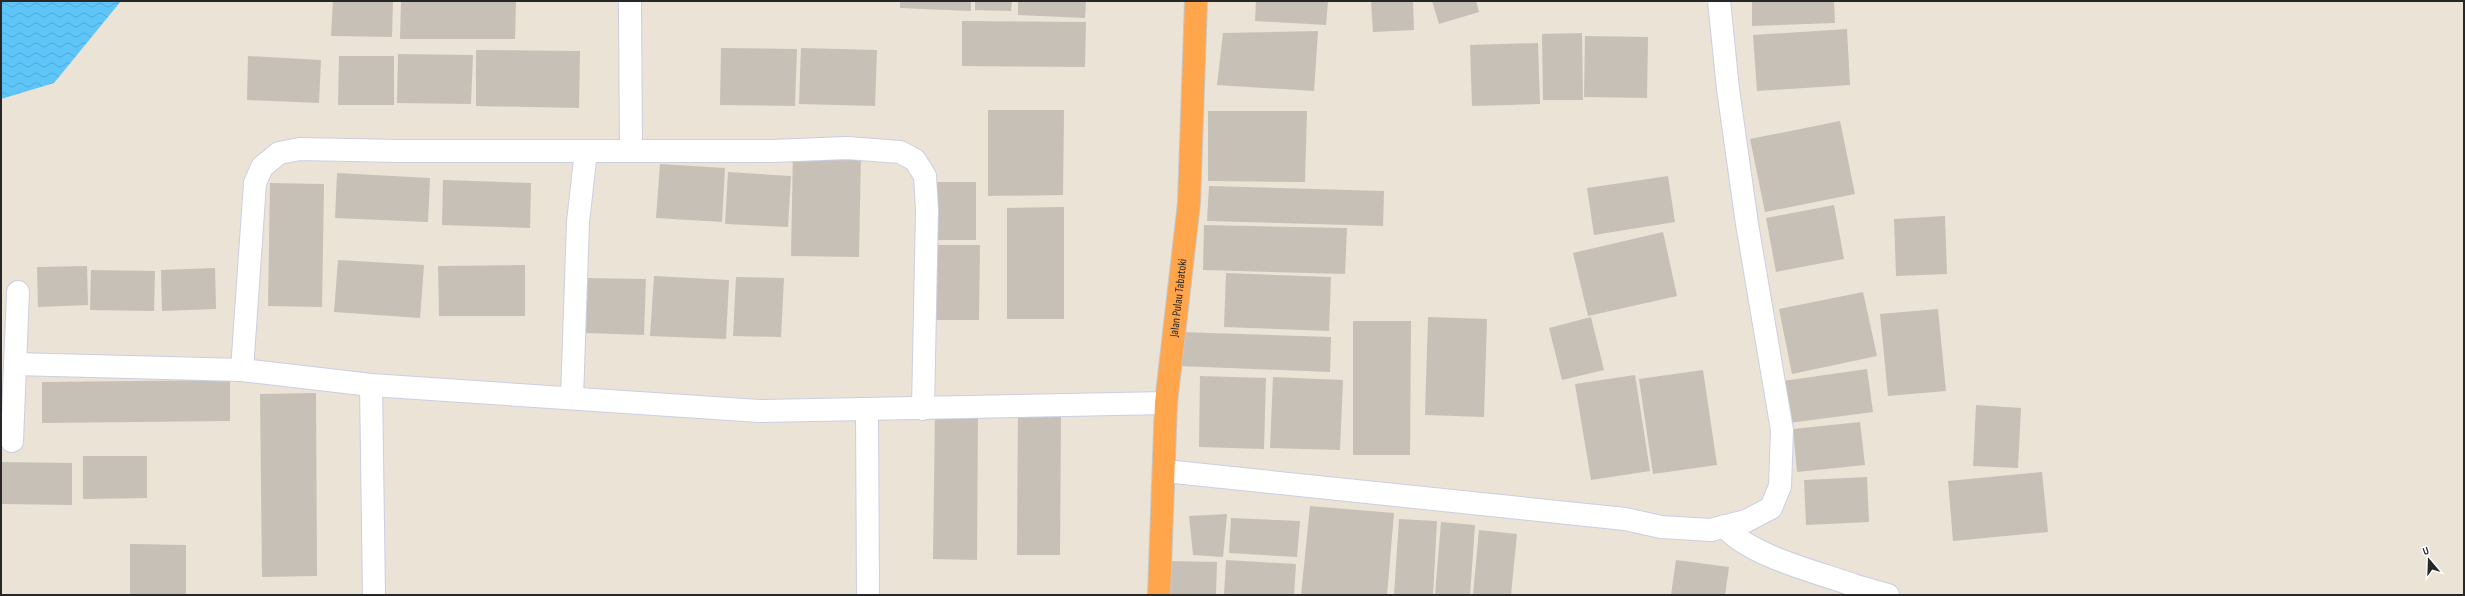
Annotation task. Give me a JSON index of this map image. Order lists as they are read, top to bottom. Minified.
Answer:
{"streets":{"highway":["Jalan Pulau Tabatoki"]},"north":"top"}
